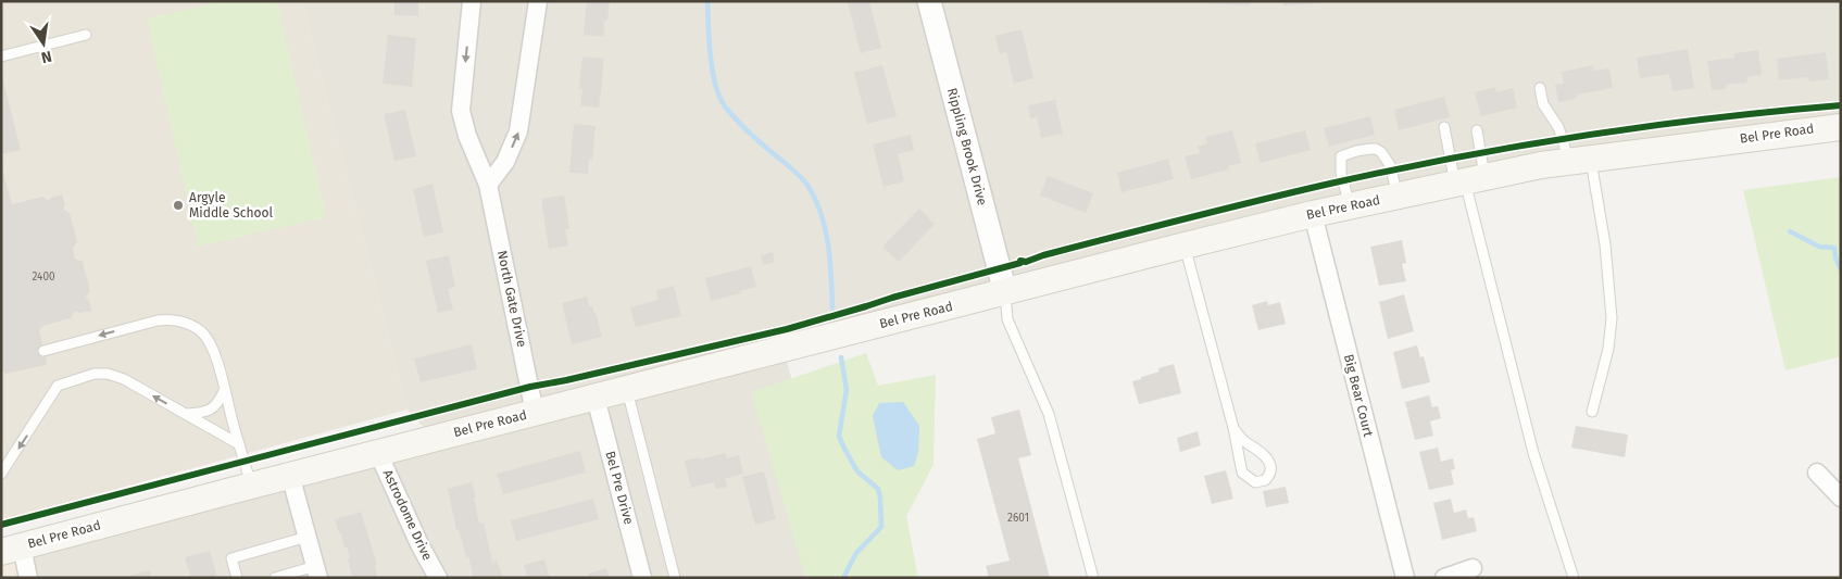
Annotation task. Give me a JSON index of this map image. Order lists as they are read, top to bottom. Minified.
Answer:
{"streets":{"main road":["Bel Pre Road"],"street":["Rippling Brook Drive","North Gate Drive","Big Bear Court","Bel Pre Drive","Astrodome Drive"]},"crossings":[["Bel Pre Road","Rippling Brook Drive"],["Bel Pre Road","North Gate Drive"],["Bel Pre Road","Big Bear Court"],["Bel Pre Road","Bel Pre Drive"],["Bel Pre Road","Astrodome Drive"]],"places":["Argyle Middle School"],"house_numbers":["2400","2601"],"north":"bottom"}
